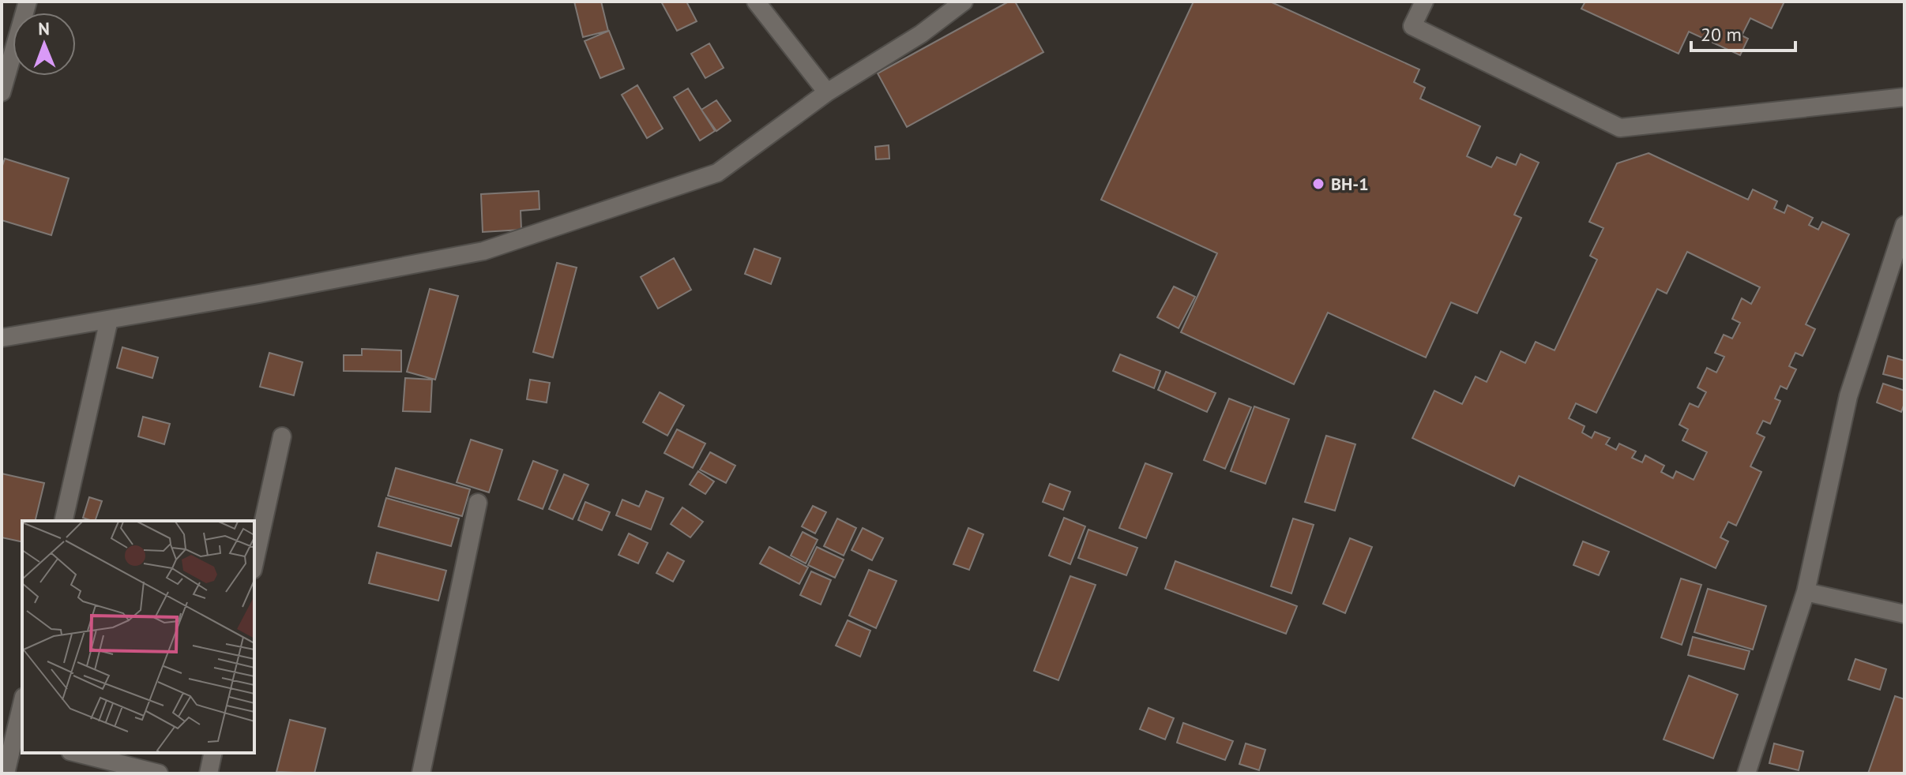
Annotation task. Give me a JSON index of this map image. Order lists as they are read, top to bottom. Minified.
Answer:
{"places":["BH-1"],"scale_bar":"20 m","north":"top"}
